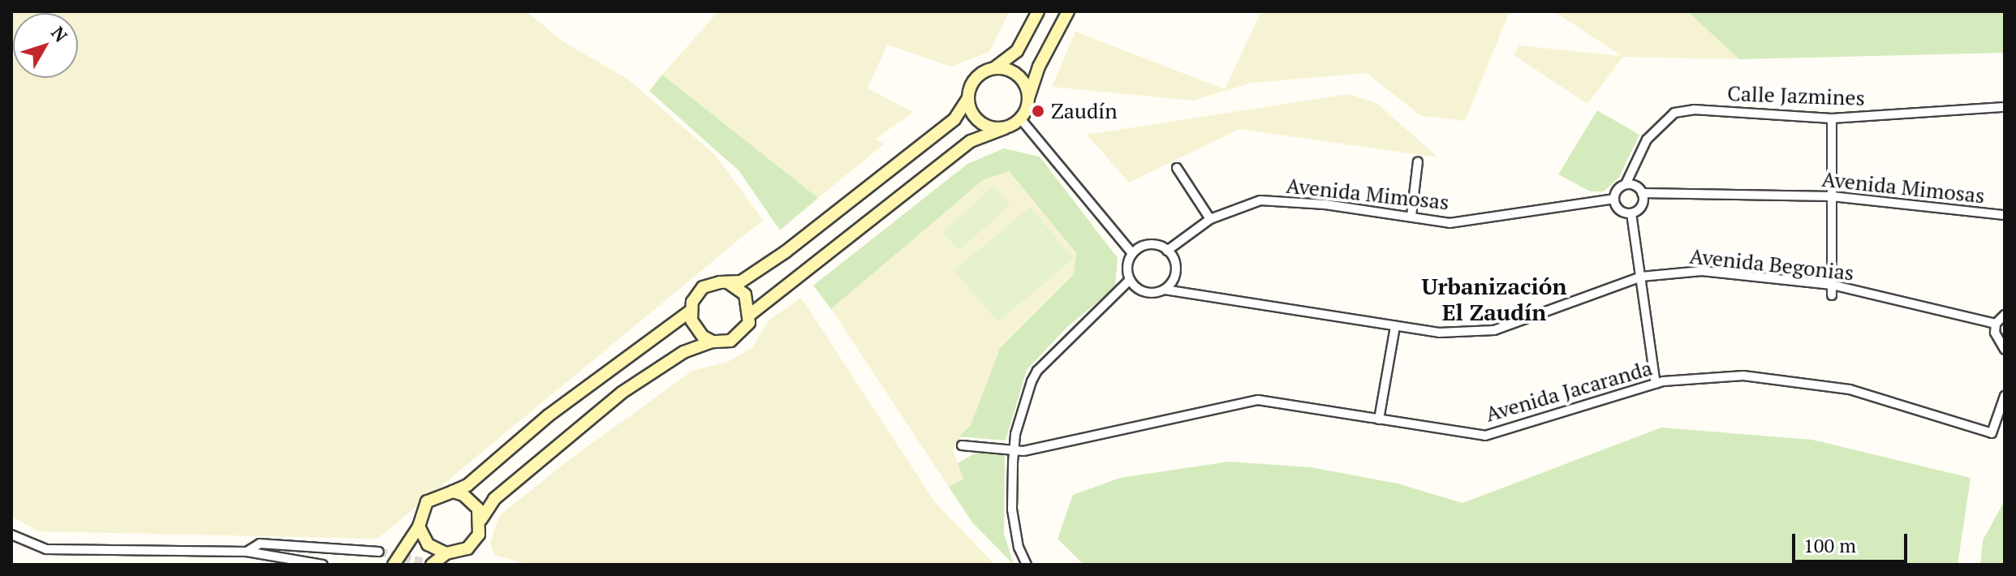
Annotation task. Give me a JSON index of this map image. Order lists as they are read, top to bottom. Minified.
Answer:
{"streets":{"street":["Calle Jazmines","Avenida Mimosas","Avenida Begonias","Avenida Jacaranda"]},"crossings":[["Calle Jazmines","Avenida Mimosas"],["Avenida Mimosas","Avenida Begonias"]],"districts":["Urbanización El Zaudín"],"places":["Zaudín"],"scale_bar":"100 m","north":"top right"}
